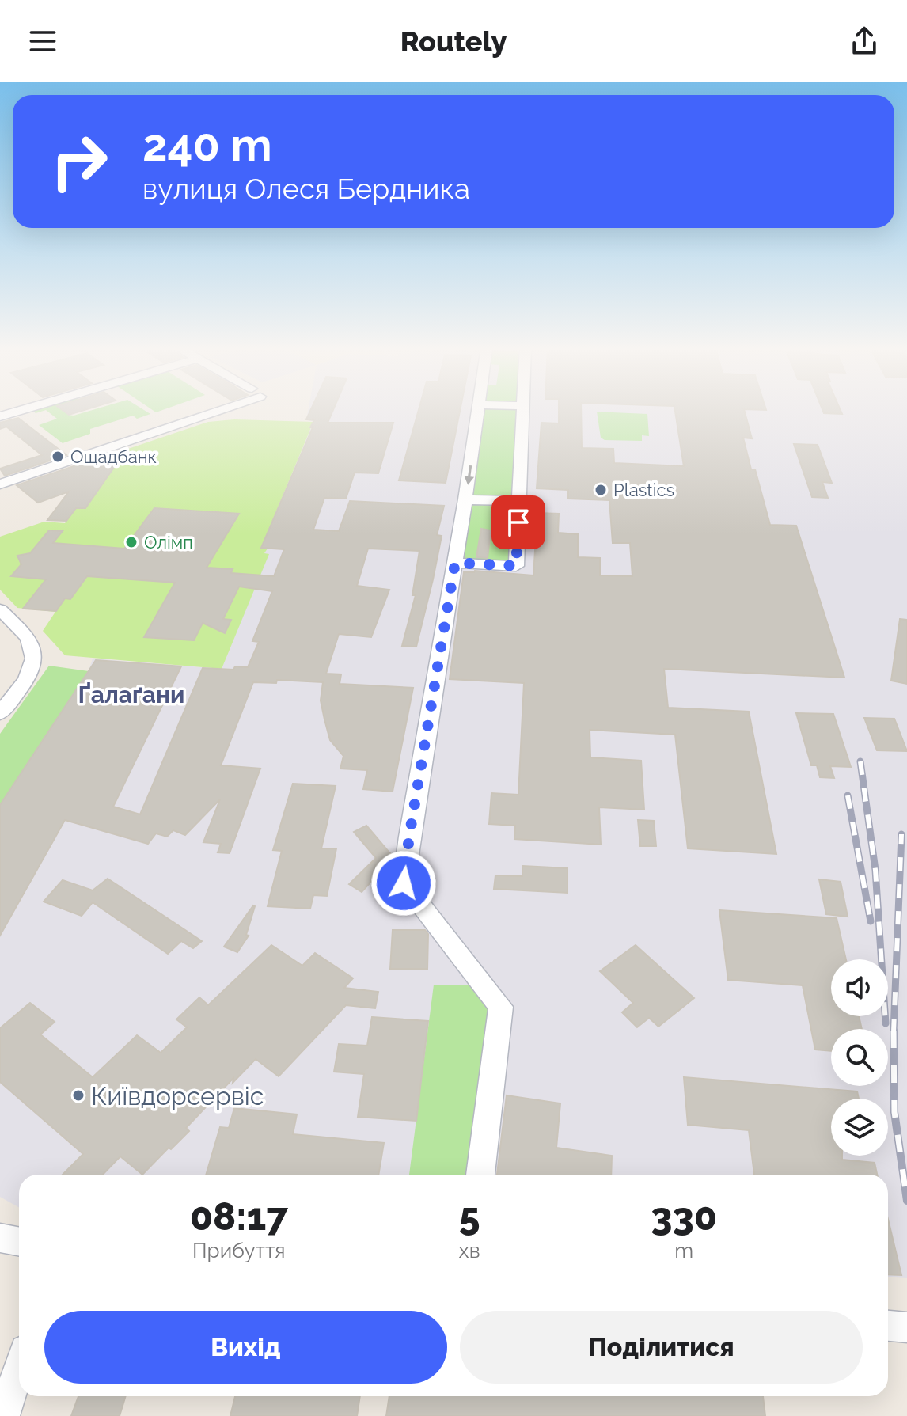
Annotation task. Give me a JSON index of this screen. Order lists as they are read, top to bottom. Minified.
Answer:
{"districts":["Ґалаґани"],"places":["Ощадбанк","Plastics","Олімп","Київдорсервіс"],"page":{"header":"Routely","turn":["240 m","вулиця Олеся Бердника"],"eta":["08:17","Прибуття","5","хв","330","m"],"buttons":["Вихід","Поділитися"]}}
